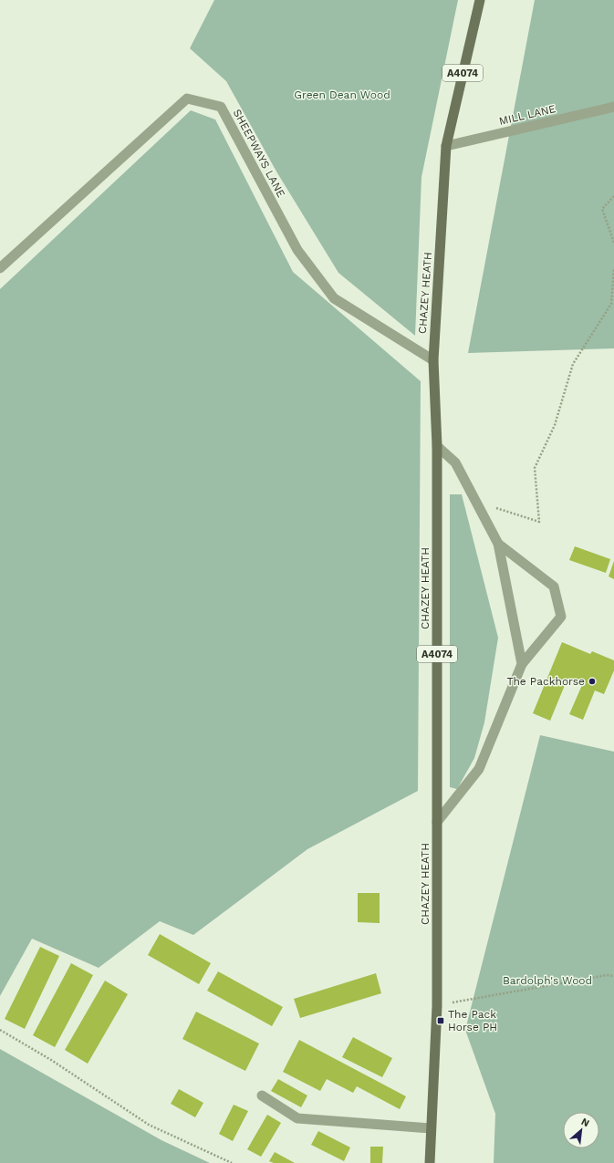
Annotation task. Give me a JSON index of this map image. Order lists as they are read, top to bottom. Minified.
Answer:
{"streets":{"main road":["A4074","CHAZEY HEATH"],"street":["MILL LANE","SHEEPWAYS LANE"]},"crossings":[["A4074","MILL LANE"],["A4074","CHAZEY HEATH"],["MILL LANE","CHAZEY HEATH"],["SHEEPWAYS LANE","CHAZEY HEATH"]],"parks":["Green Dean Wood","Bardolph's Wood"],"places":{"other":["The Packhorse"],"transit":["The Pack Horse PH"]},"north":"top right"}
